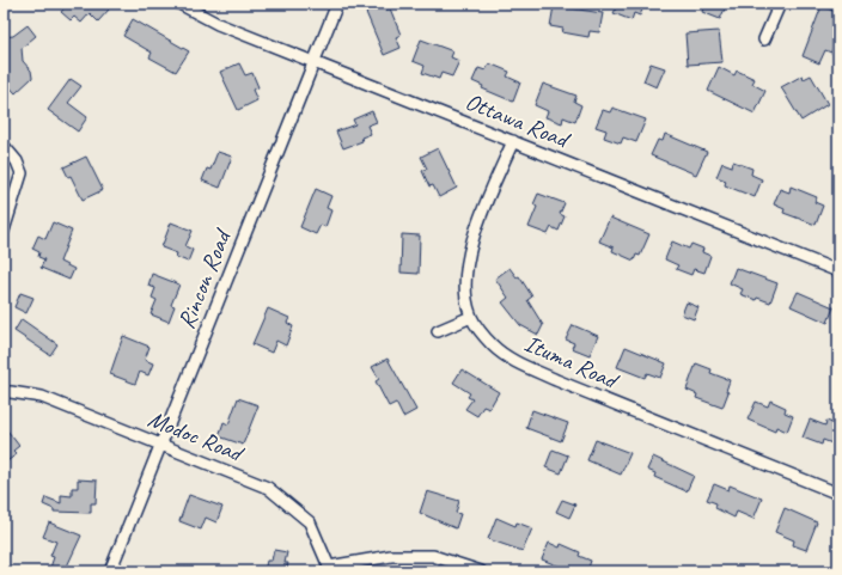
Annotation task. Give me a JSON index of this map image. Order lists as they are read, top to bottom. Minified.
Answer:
{"streets":{"street":["Ottawa Road","Rincon Road","Ituma Road","Modoc Road"]},"crossings":[["Ottawa Road","Rincon Road"],["Ottawa Road","Ituma Road"],["Rincon Road","Modoc Road"]]}
